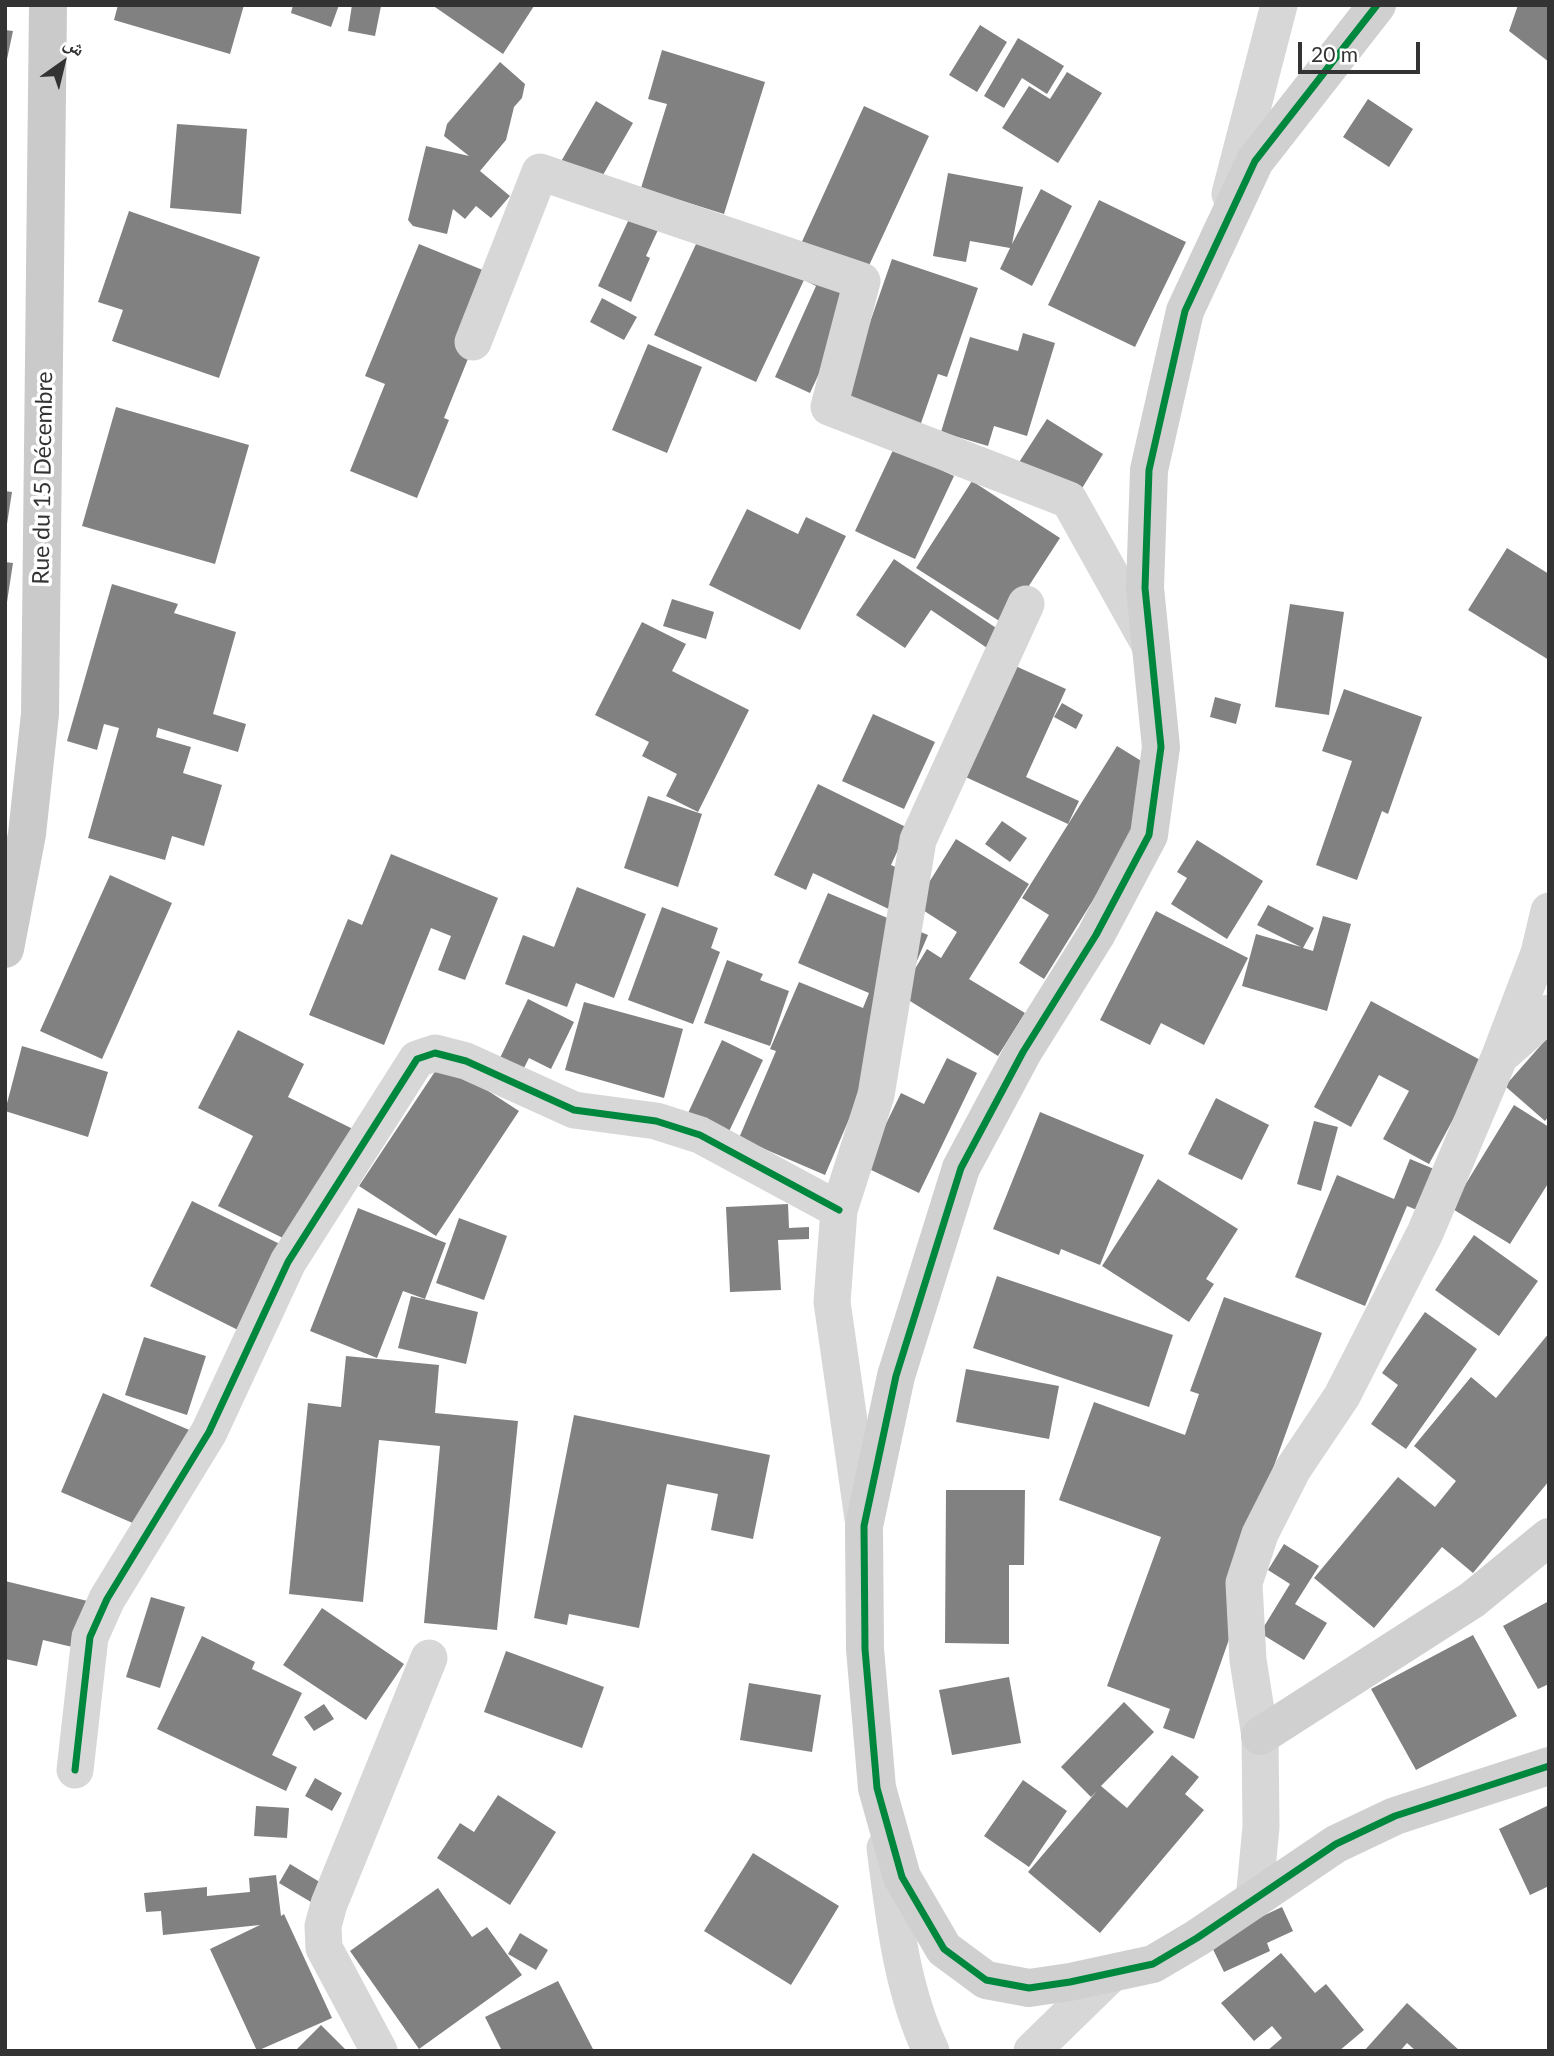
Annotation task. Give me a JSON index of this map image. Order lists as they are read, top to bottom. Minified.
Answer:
{"streets":{"main road":["Rue du 15 Décembre"]},"scale_bar":"20 m","north":"top right"}
